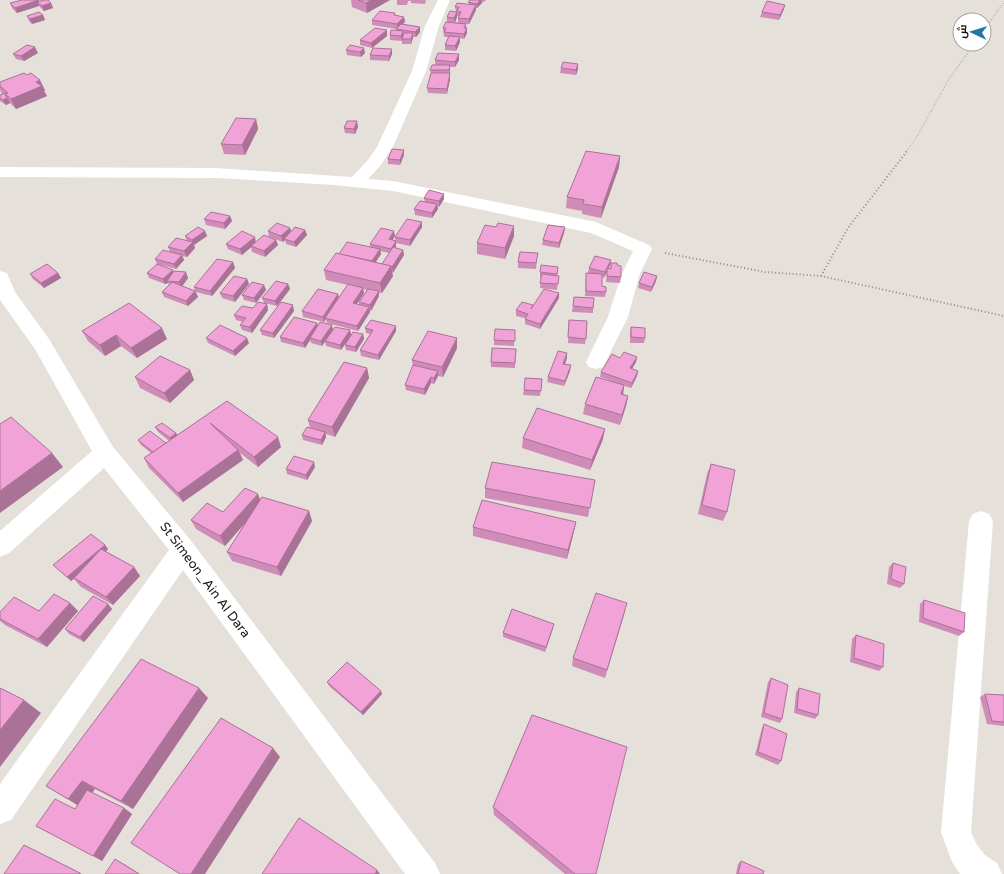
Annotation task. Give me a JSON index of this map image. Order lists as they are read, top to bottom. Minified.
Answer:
{"streets":{"street":["St Simeon_Ain Al Dara"]},"north":"left"}
